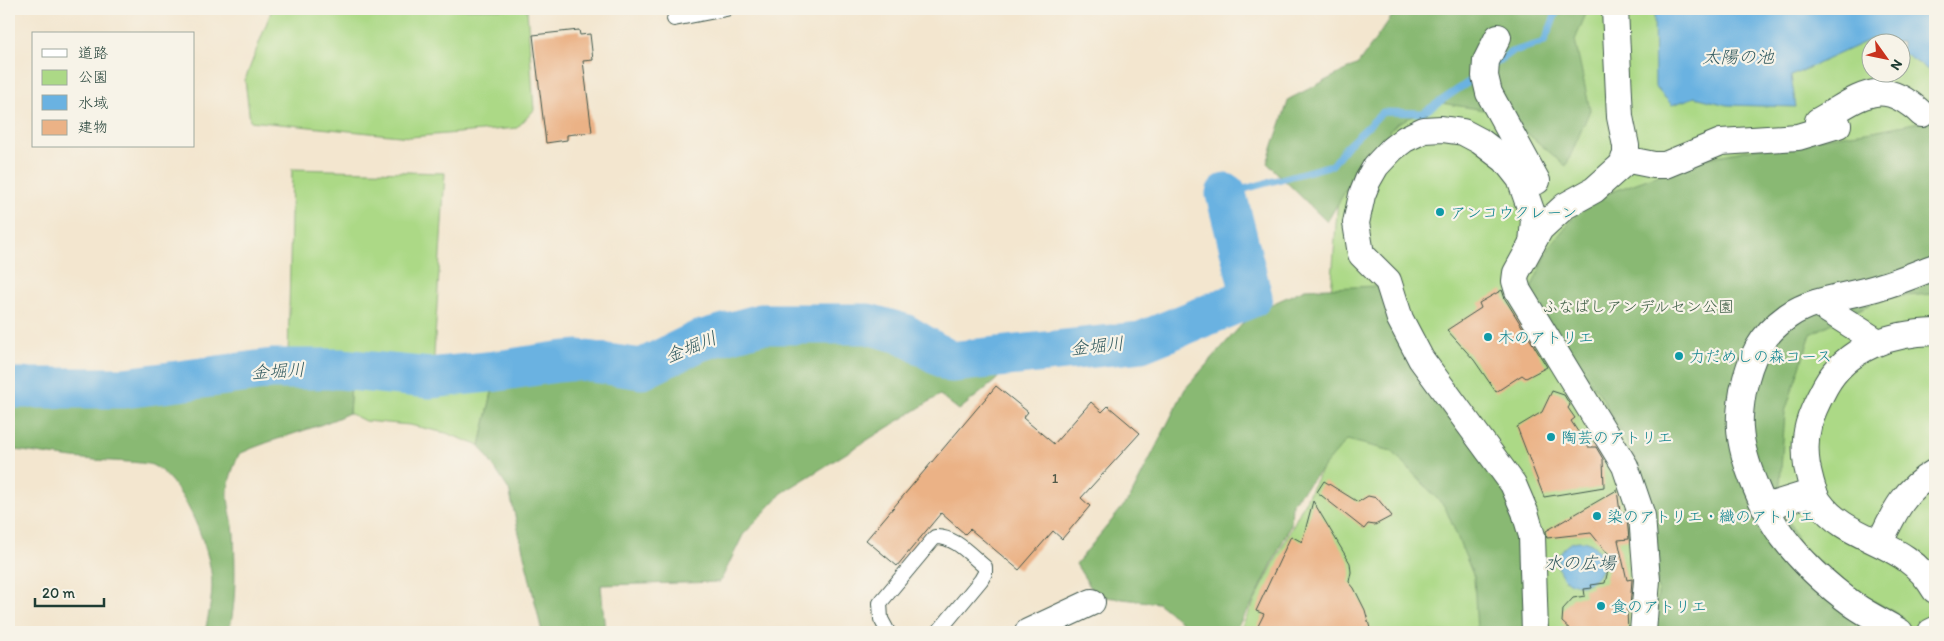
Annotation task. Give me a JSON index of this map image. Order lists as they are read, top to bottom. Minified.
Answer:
{"water":["太陽の池","金堀川","水の広場"],"parks":["ふなばしアンデルセン公園"],"places":["アンコウクレーン","木のアトリエ","力だめしの森コース","陶芸のアトリエ","染のアトリエ・織のアトリエ","食のアトリエ"],"house_numbers":["1"],"legend":["道路","公園","水域","建物"],"scale_bar":"20 m","north":"bottom right"}
